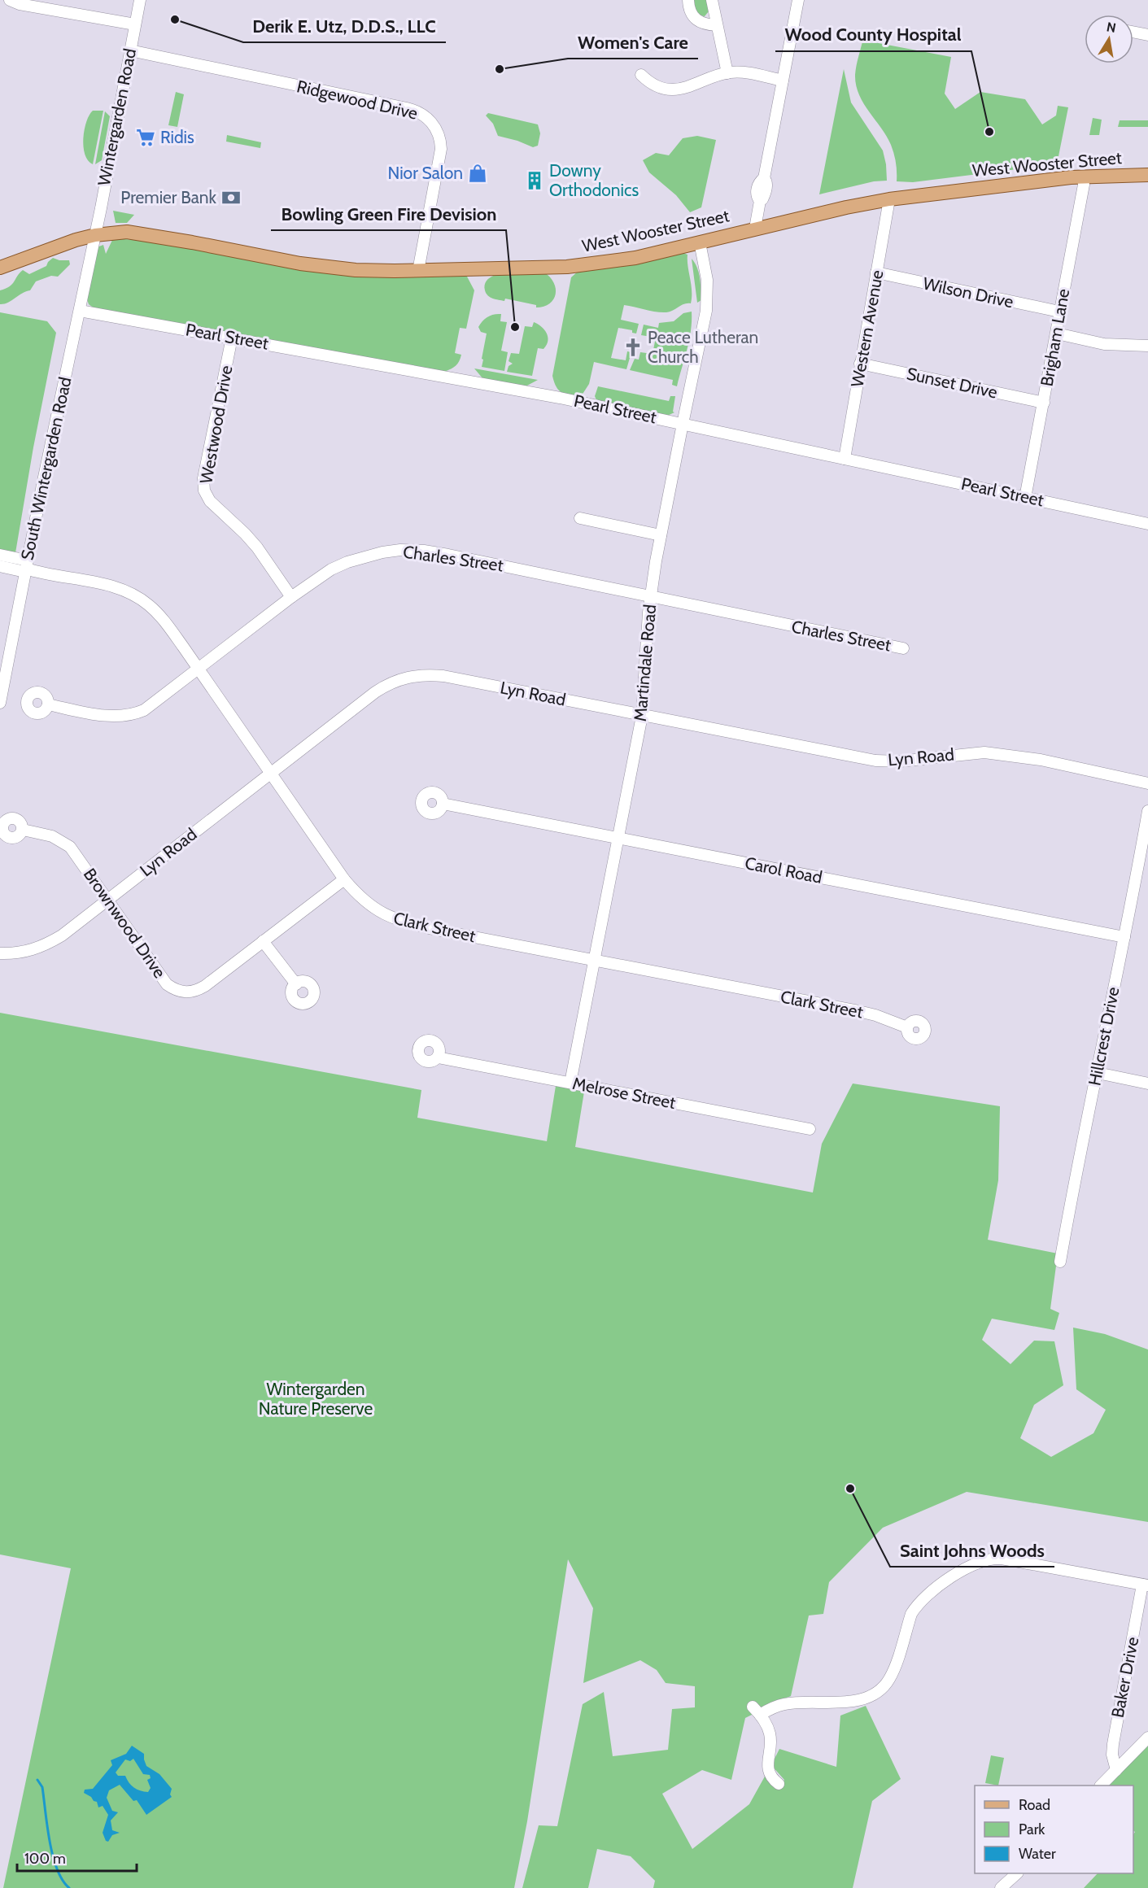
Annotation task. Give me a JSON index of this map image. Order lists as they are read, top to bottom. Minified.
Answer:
{"streets":{"main road":["West Wooster Street"],"street":["Ridgewood Drive","Wintergarden Road","Wilson Drive","Western Avenue","Pearl Street","Brigham Lane","Sunset Drive","Westwood Drive","South Wintergarden Road","Charles Street","Martindale Road","Lyn Road","Carol Road","Brownwood Drive","Clark Street","Hillcrest Drive","Melrose Street","Baker Drive"]},"crossings":[["Ridgewood Drive","Wintergarden Road"],["Ridgewood Drive","West Wooster Street"],["Wintergarden Road","West Wooster Street"],["Wintergarden Road","South Wintergarden Road"],["West Wooster Street","Western Avenue"],["West Wooster Street","Brigham Lane"],["West Wooster Street","South Wintergarden Road"],["West Wooster Street","Martindale Road"],["Wilson Drive","Western Avenue"],["Wilson Drive","Brigham Lane"],["Western Avenue","Pearl Street"],["Western Avenue","Sunset Drive"],["Pearl Street","Brigham Lane"],["Pearl Street","Westwood Drive"],["Pearl Street","South Wintergarden Road"],["Pearl Street","Martindale Road"],["Brigham Lane","Sunset Drive"],["Westwood Drive","Charles Street"],["South Wintergarden Road","Clark Street"],["Charles Street","Martindale Road"],["Charles Street","Clark Street"],["Martindale Road","Lyn Road"],["Martindale Road","Carol Road"],["Martindale Road","Clark Street"],["Martindale Road","Melrose Street"],["Lyn Road","Brownwood Drive"],["Lyn Road","Clark Street"],["Carol Road","Hillcrest Drive"],["Brownwood Drive","Clark Street"]],"parks":["Wintergarden Nature Preserve"],"places":{"other":["Derik E. Utz, D.D.S., LLC","Women's Care","Wood County Hospital","Bowling Green Fire Devision","Saint Johns Woods"],"supermarket":["Ridis"],"shop":["Nior Salon"],"building":["Downy Orthodonics"],"bank":["Premier Bank"],"church":["Peace Lutheran Church"]},"legend":["Road","Park","Water"],"scale_bar":"100 m","north":"top"}
